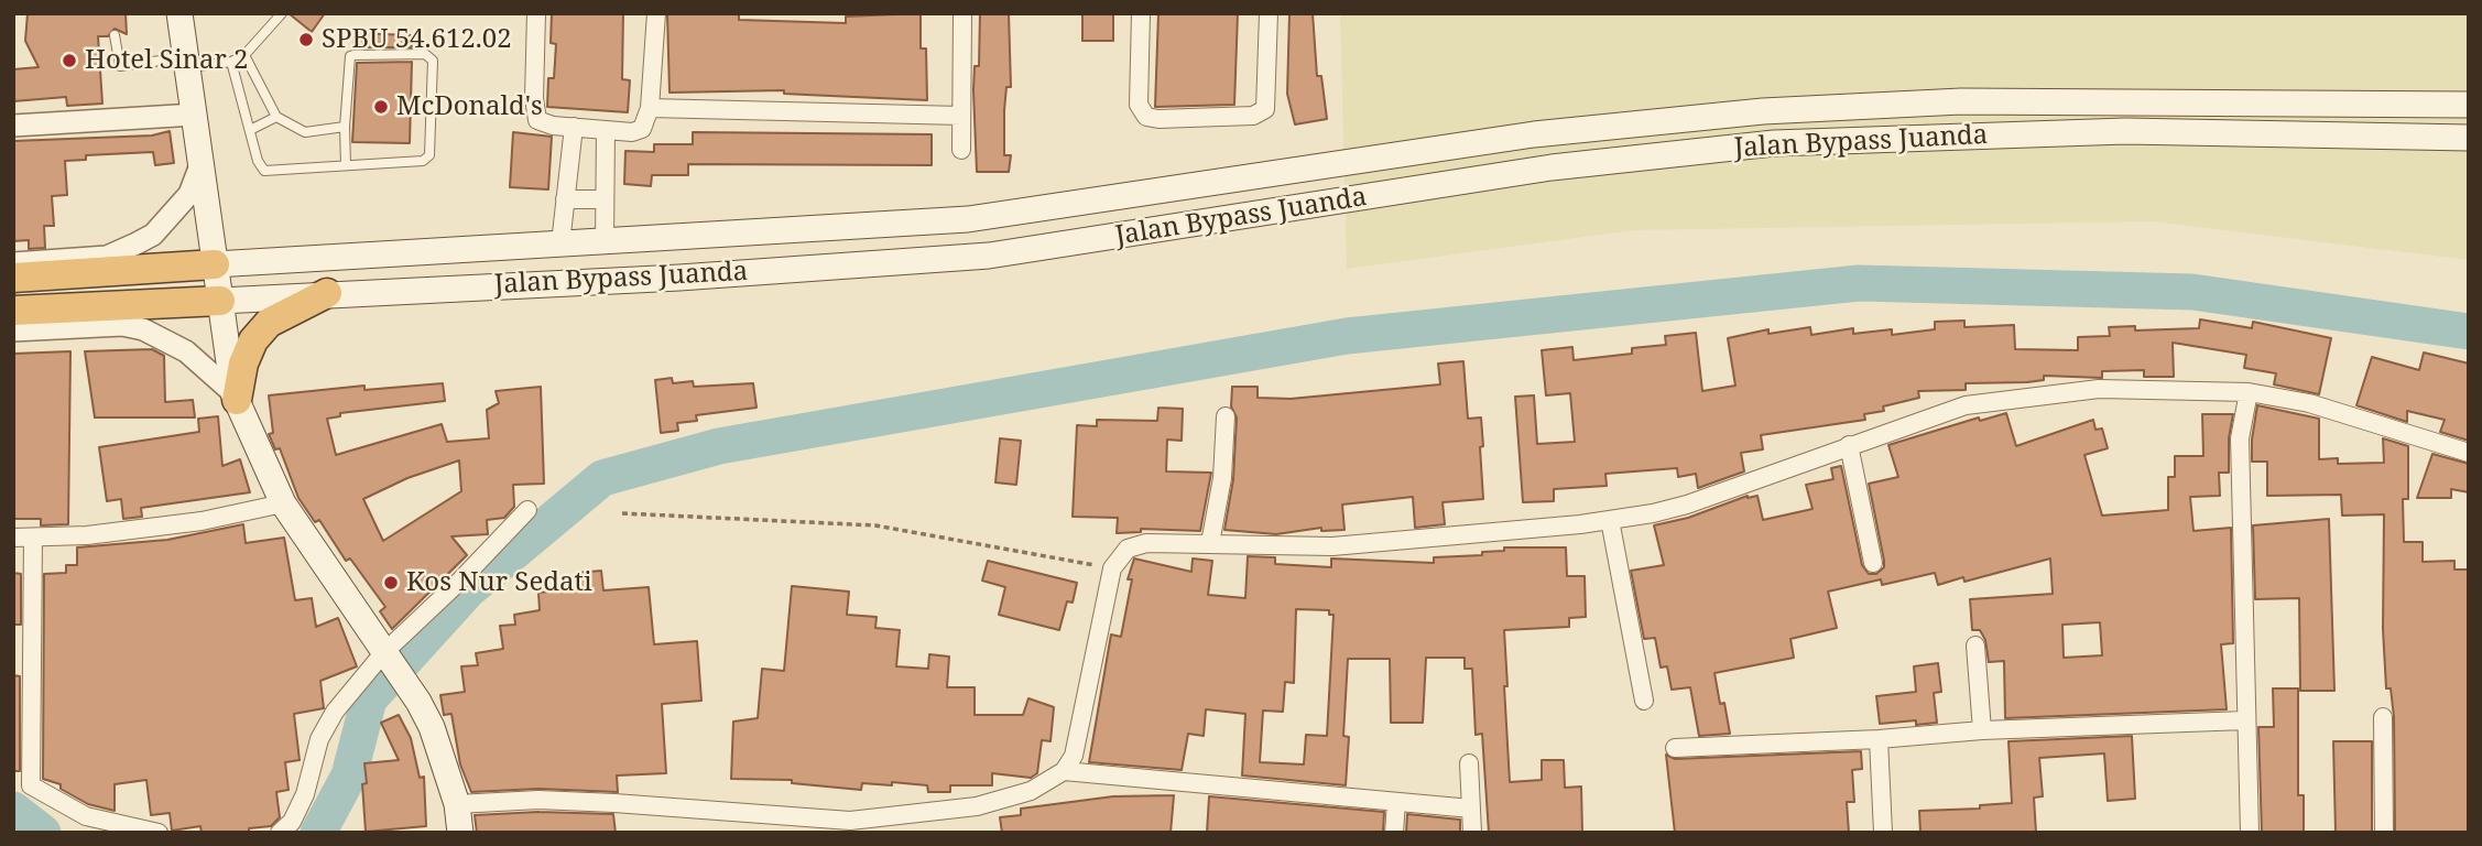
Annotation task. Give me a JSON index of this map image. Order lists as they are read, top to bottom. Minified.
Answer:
{"streets":{"highway":["Jalan Bypass Juanda"]},"places":["SPBU 54.612.02","Hotel Sinar 2","McDonald's","Kos Nur Sedati"]}
